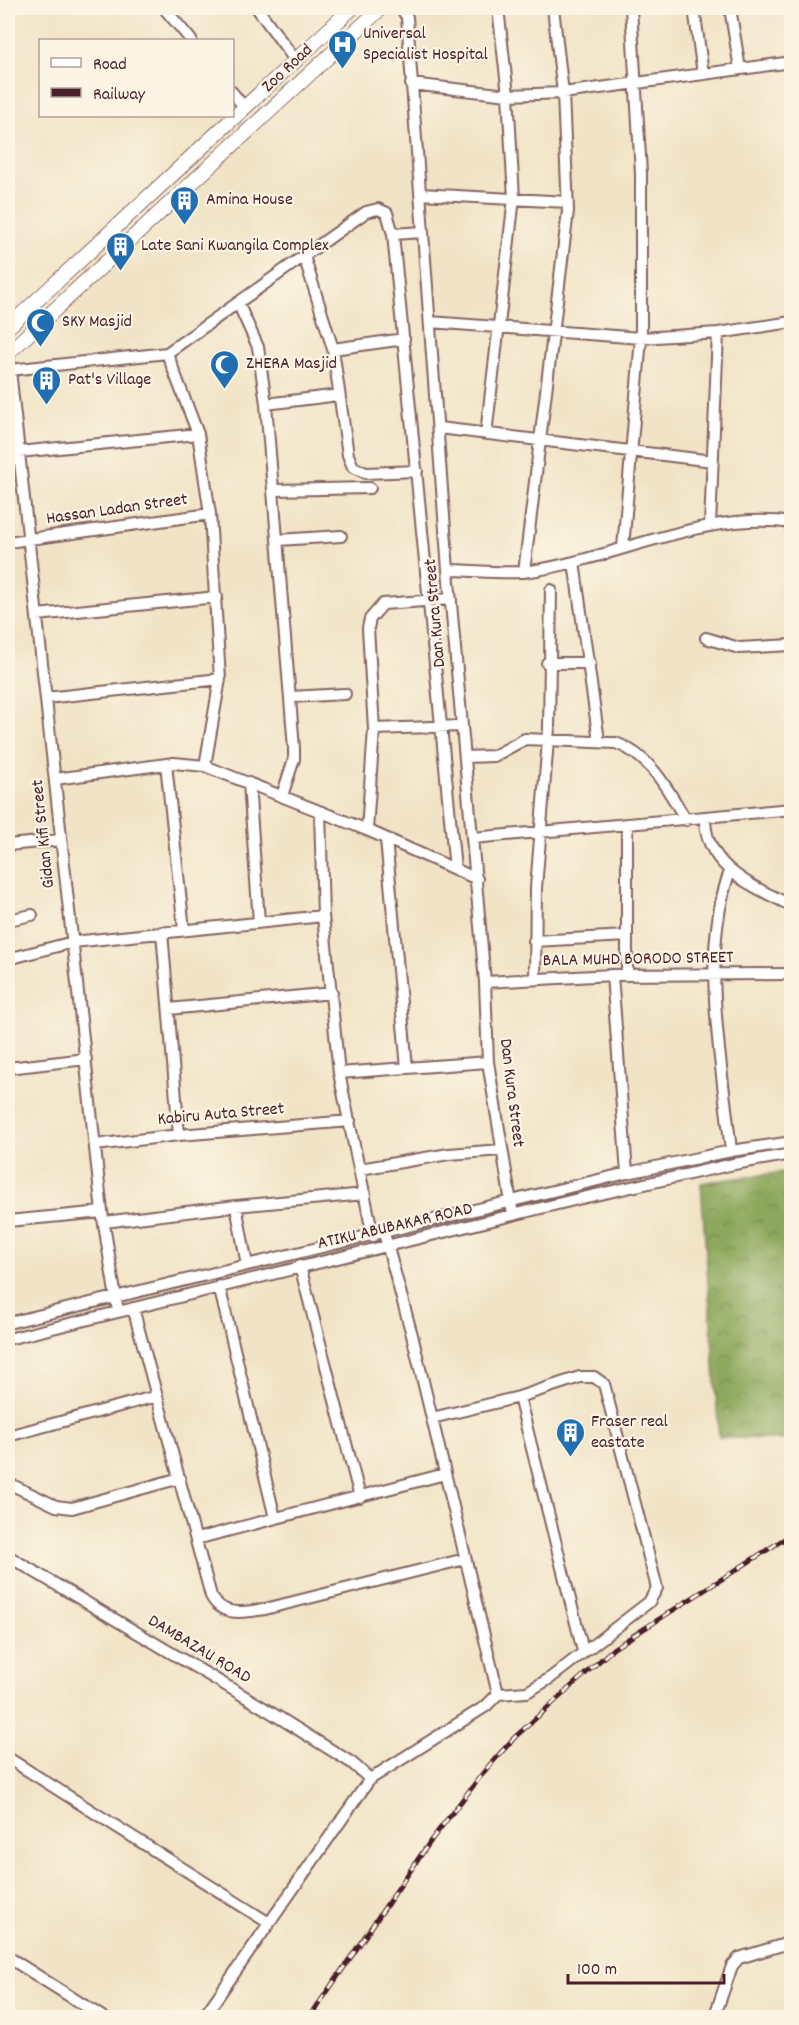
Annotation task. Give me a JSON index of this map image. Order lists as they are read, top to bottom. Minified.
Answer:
{"streets":{"main road":["Zoo Road"],"street":["Hassan Ladan Street","Dan Kura Street","Gidan Kifi Street","BALA MUHD BORODO STREET","Kabiru Auta Street","ATIKU ABUBAKAR ROAD","DAMBAZAU ROAD"]},"crossings":[["Zoo Road","Gidan Kifi Street"],["Hassan Ladan Street","Gidan Kifi Street"],["Dan Kura Street","BALA MUHD BORODO STREET"],["Dan Kura Street","ATIKU ABUBAKAR ROAD"],["Gidan Kifi Street","Kabiru Auta Street"],["Gidan Kifi Street","ATIKU ABUBAKAR ROAD"]],"places":{"hospital":["Universal Specialist Hospital"],"building":["Amina House","Late Sani Kwangila Complex","Pat's Village","Fraser real eastate"],"mosque":["SKY Masjid","ZHERA Masjid"]},"legend":["Road","Railway"],"scale_bar":"100 m"}
